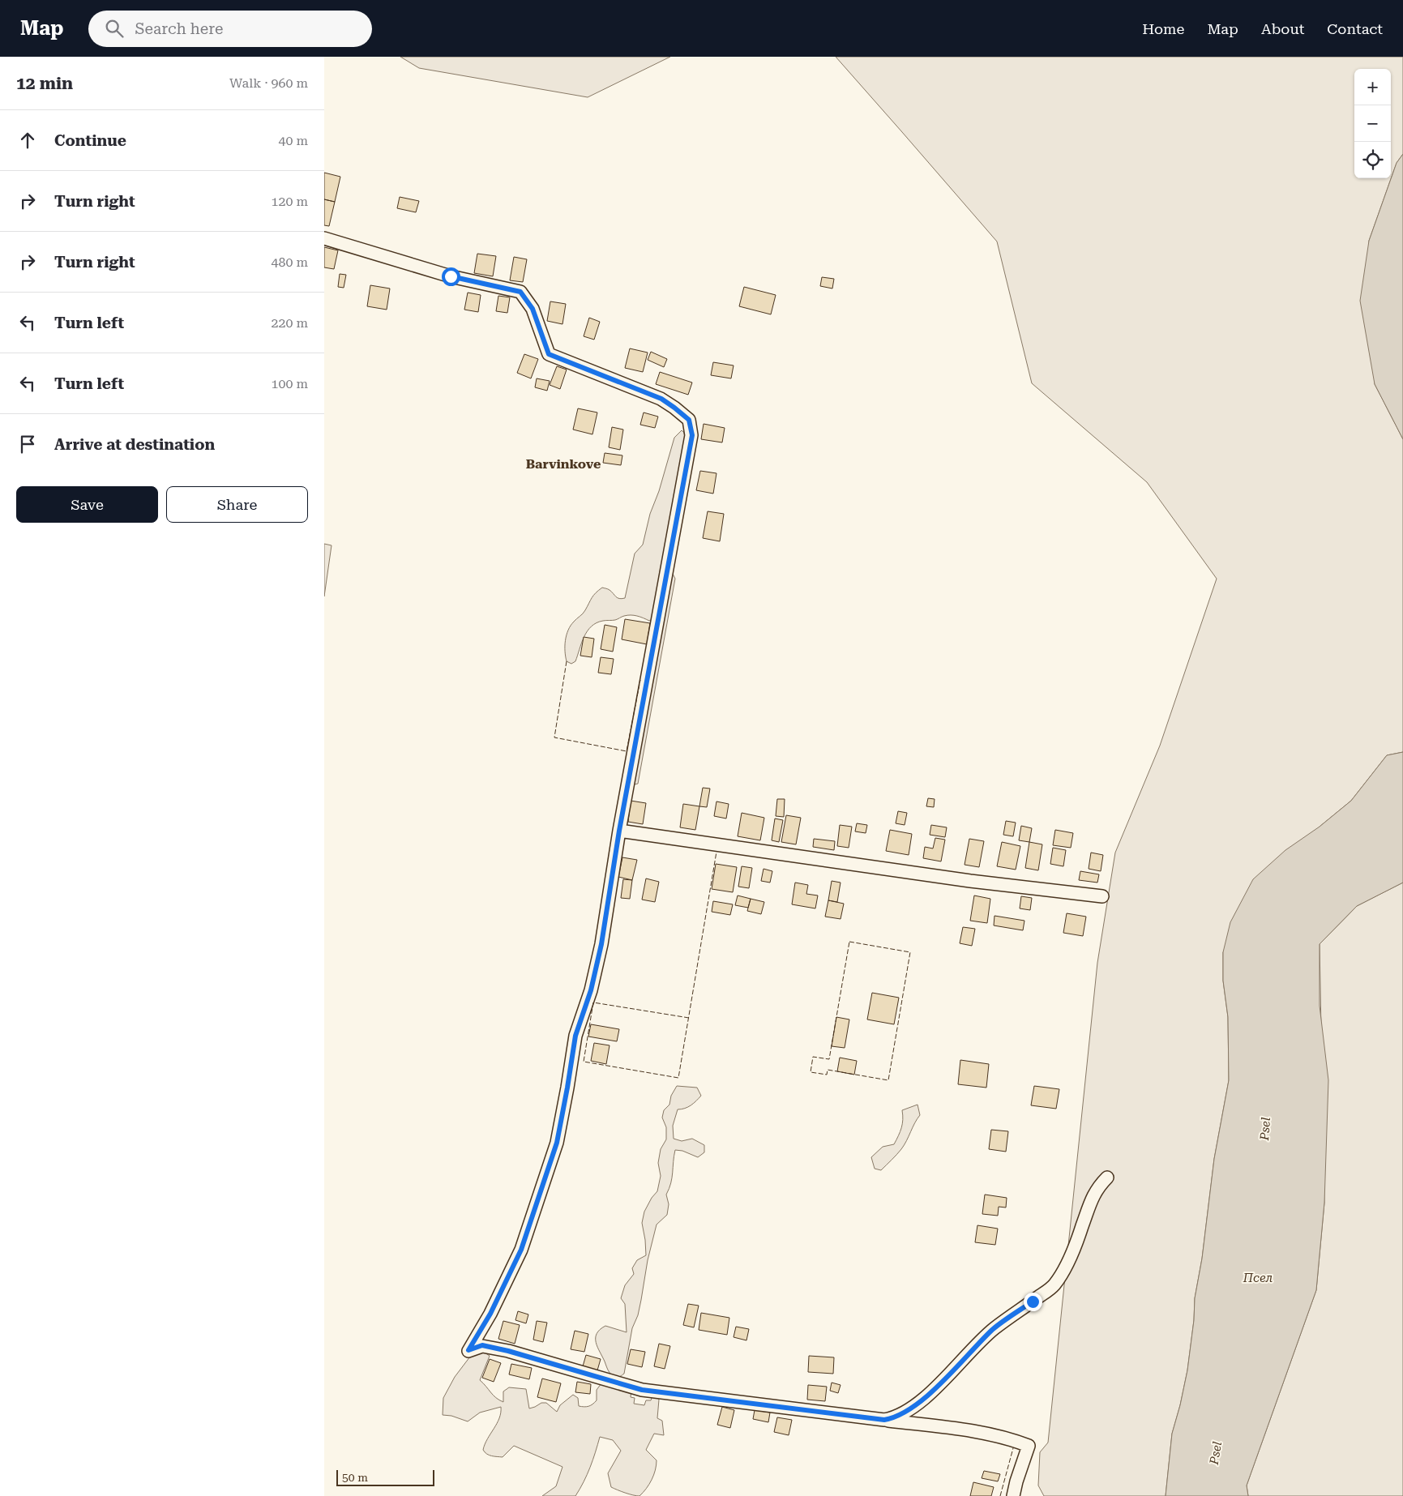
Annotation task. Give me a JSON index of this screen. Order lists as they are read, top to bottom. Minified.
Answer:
{"districts":["Barvinkove"],"water":["Psel","Псел"],"scale_bar":"50 m","page":{"header":"Map","search":"Search here","nav":["Home","Map","About","Contact"],"heading":["12 min","Walk · 960 m"],"map_buttons":["+","−"],"list":[["Continue","40 m"],["Turn right","120 m"],["Turn right","480 m"],["Turn left","220 m"],["Turn left","100 m"],"Arrive at destination"],"buttons":["Save","Share"],"scale":"50 m"}}
